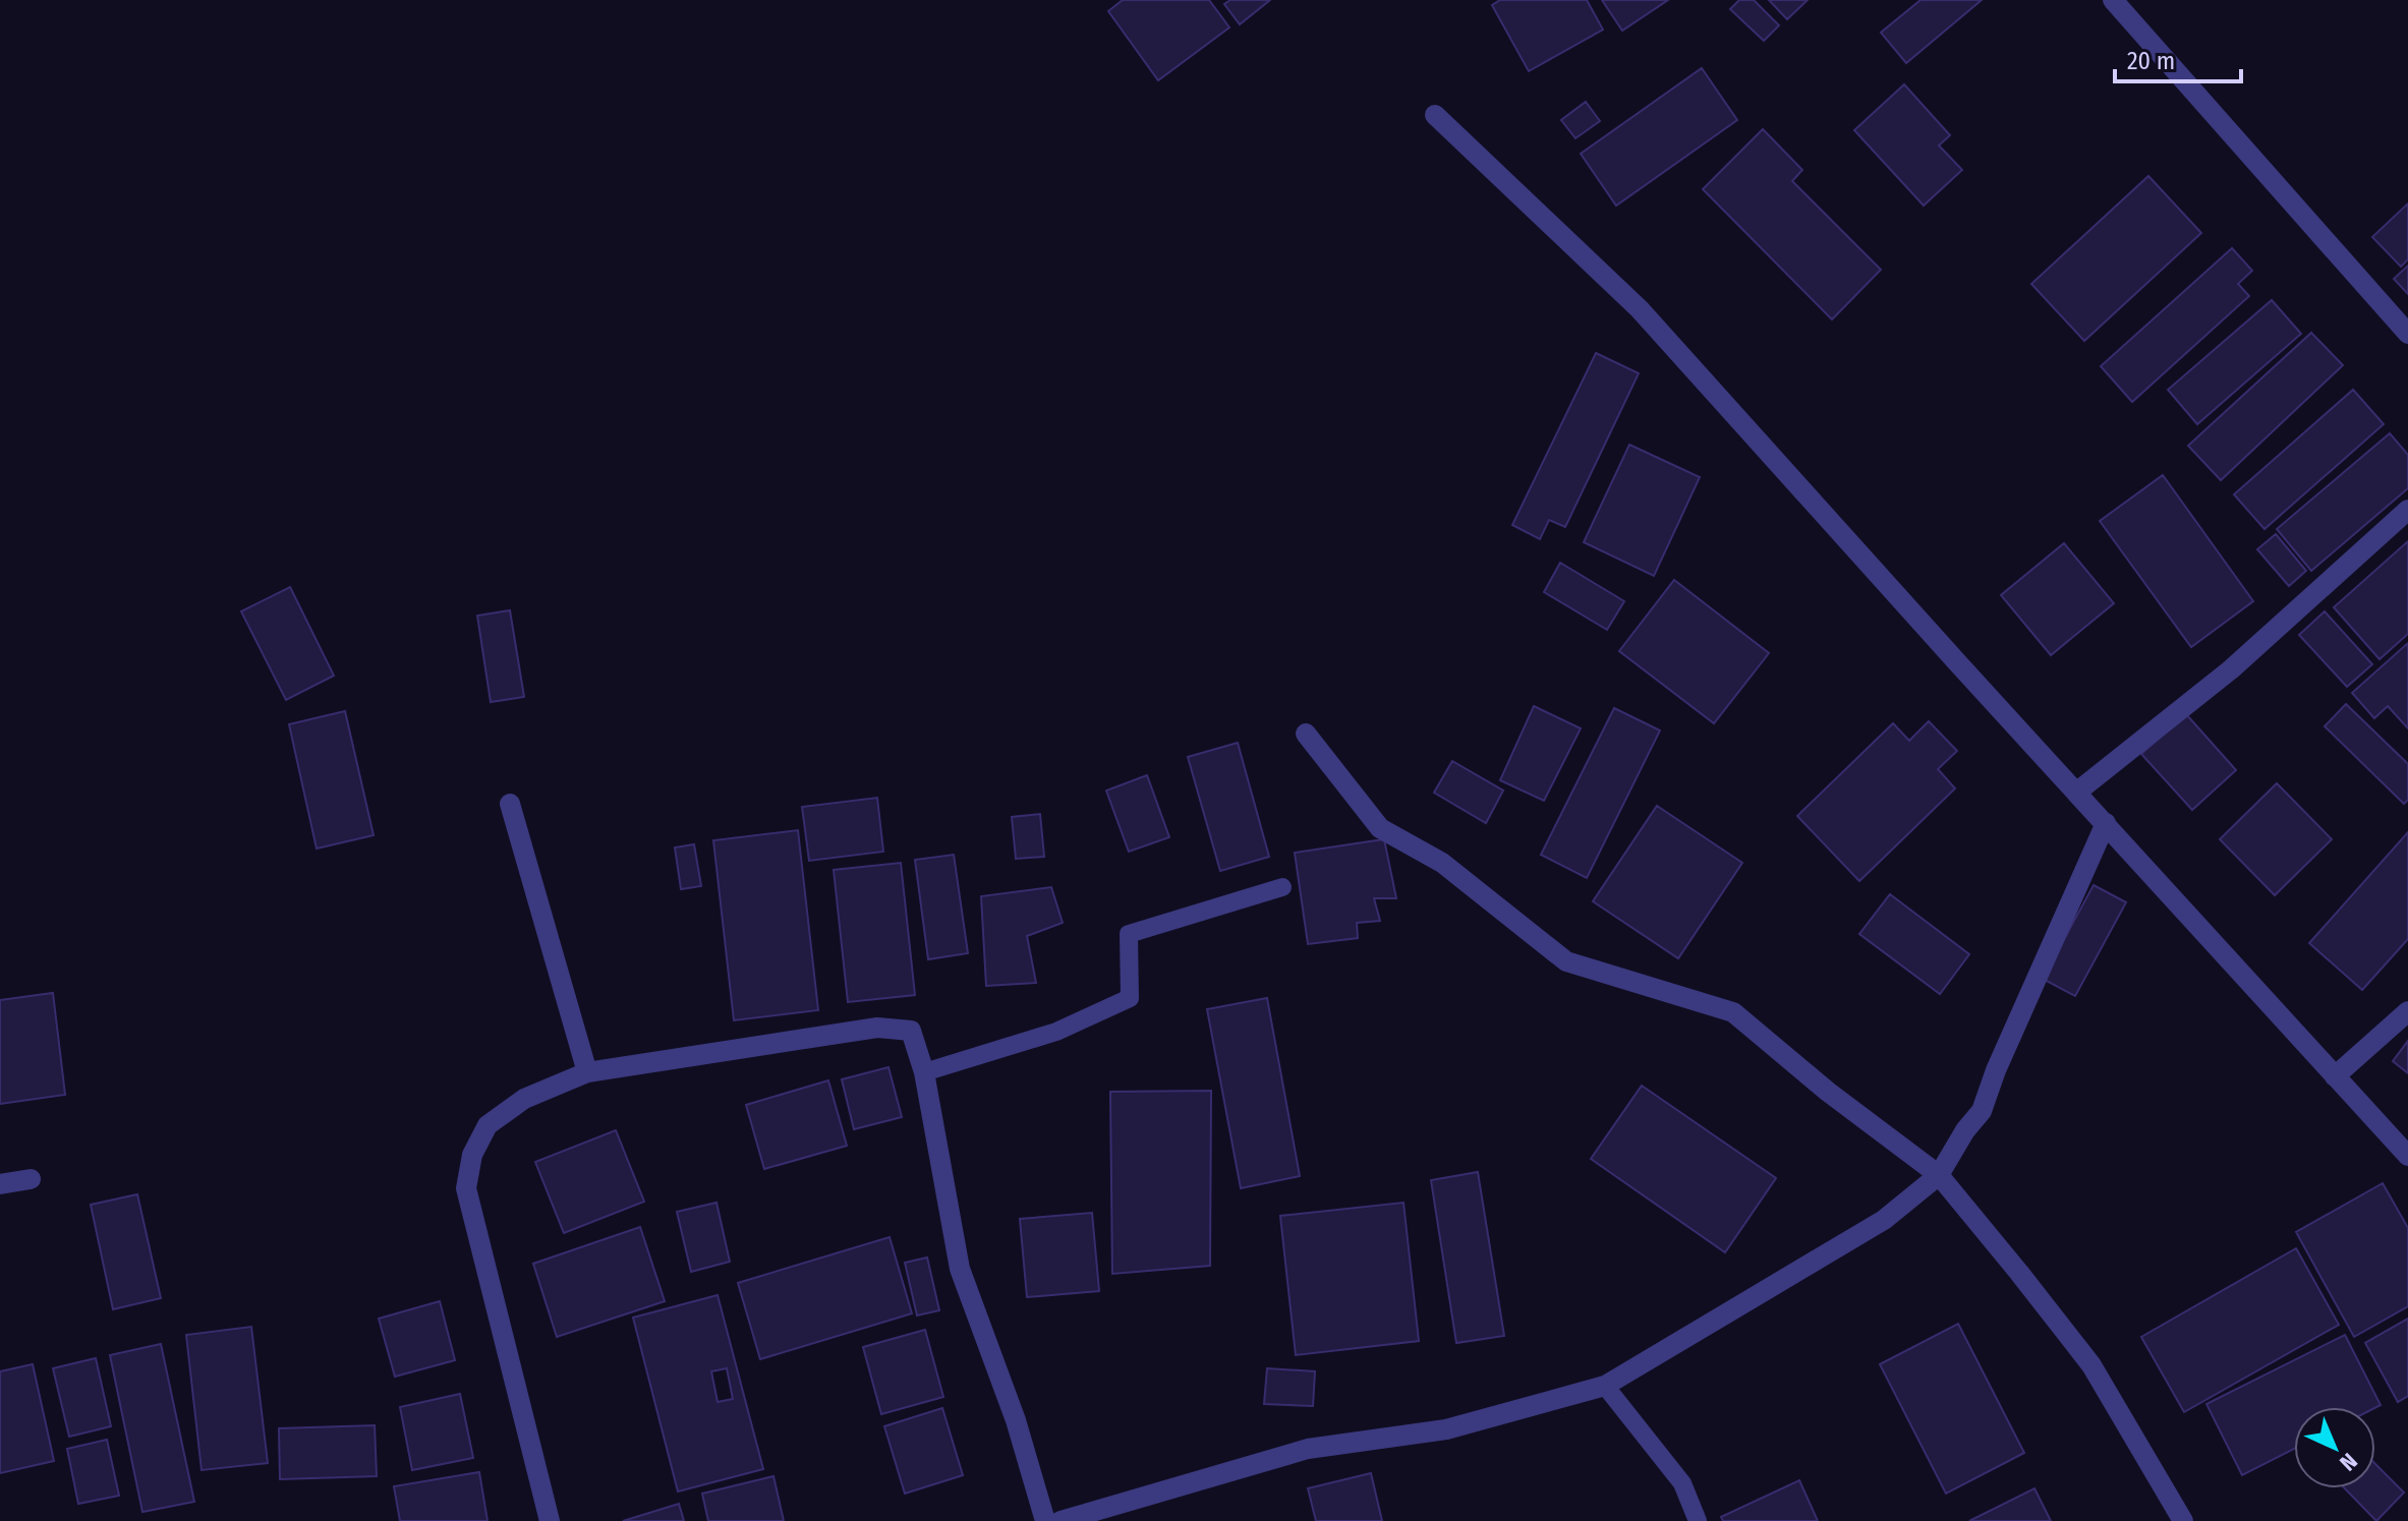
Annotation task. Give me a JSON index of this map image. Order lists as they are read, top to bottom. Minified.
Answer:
{"scale_bar":"20 m","north":"bottom right"}
